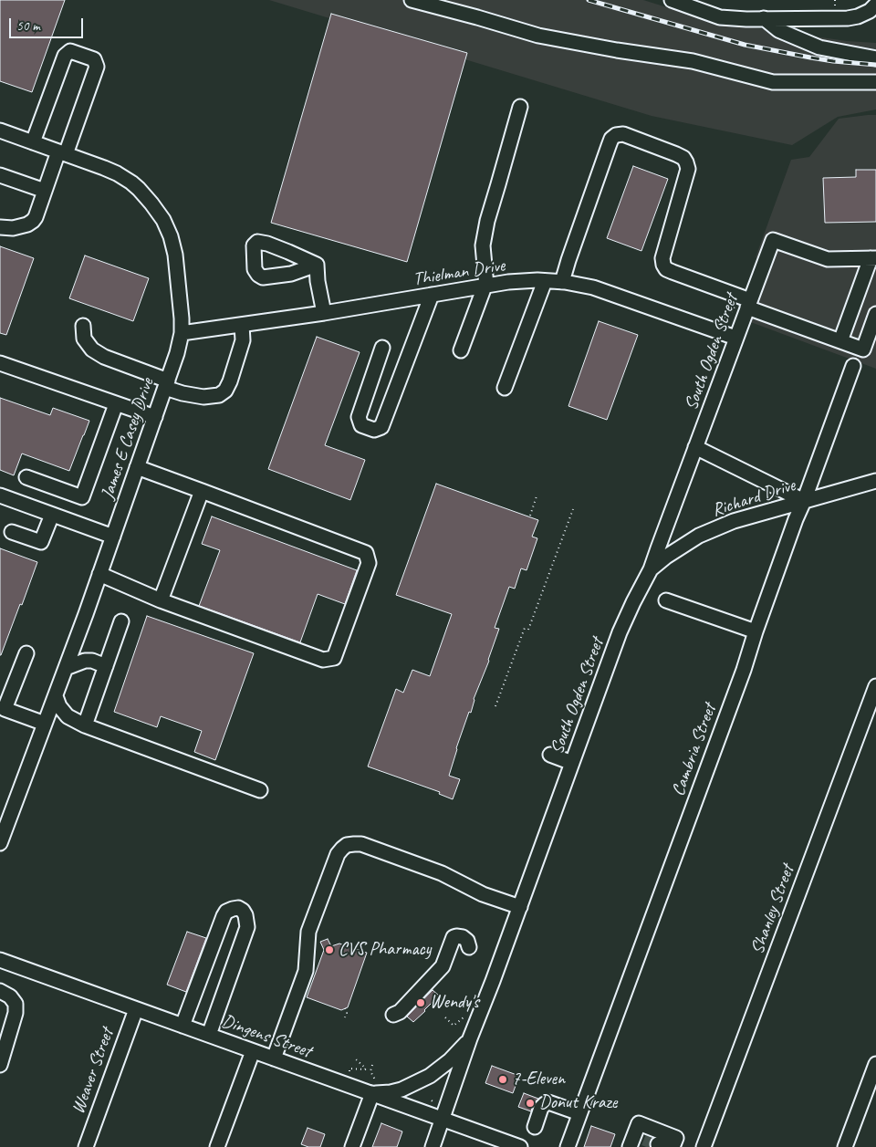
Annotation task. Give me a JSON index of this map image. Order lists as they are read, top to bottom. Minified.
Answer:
{"streets":{"street":["Thielman Drive","South Ogden Street","James E Casey Drive","Richard Drive","Cambria Street","Shanley Street","Dingens Street","Weaver Street"]},"crossings":[["Thielman Drive","South Ogden Street"],["Thielman Drive","James E Casey Drive"],["South Ogden Street","Richard Drive"],["South Ogden Street","Dingens Street"],["Richard Drive","Cambria Street"],["Dingens Street","Weaver Street"]],"places":["CVS Pharmacy","Wendy's","7-Eleven","Donut Kraze"],"scale_bar":"50 m"}
